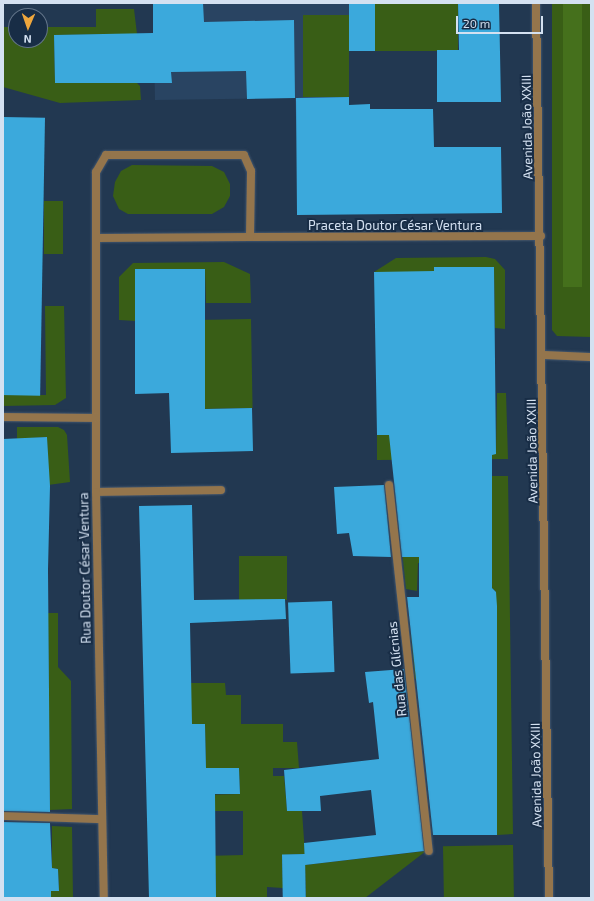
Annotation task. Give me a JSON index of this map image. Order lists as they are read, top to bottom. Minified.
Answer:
{"streets":{"street":["Avenida João XXIII","Praceta Doutor César Ventura","Rua Doutor César Ventura","Rua das Glícnias"]},"crossings":[["Avenida João XXIII","Praceta Doutor César Ventura"],["Praceta Doutor César Ventura","Rua Doutor César Ventura"]],"scale_bar":"20 m","north":"bottom"}
